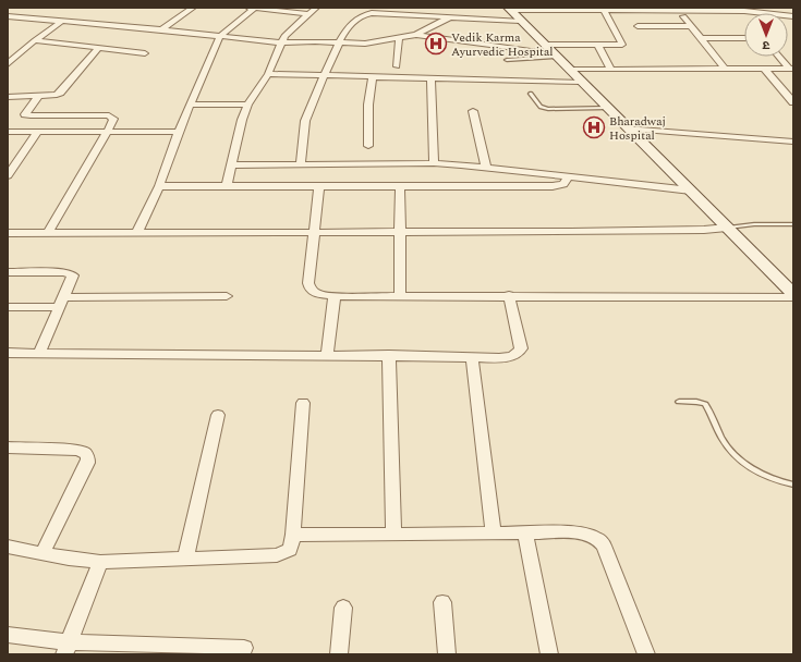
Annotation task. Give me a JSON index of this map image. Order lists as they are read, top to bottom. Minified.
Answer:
{"places":{"hospital":["Vedik Karma Ayurvedic Hospital","Bharadwaj Hospital"]},"north":"bottom"}
